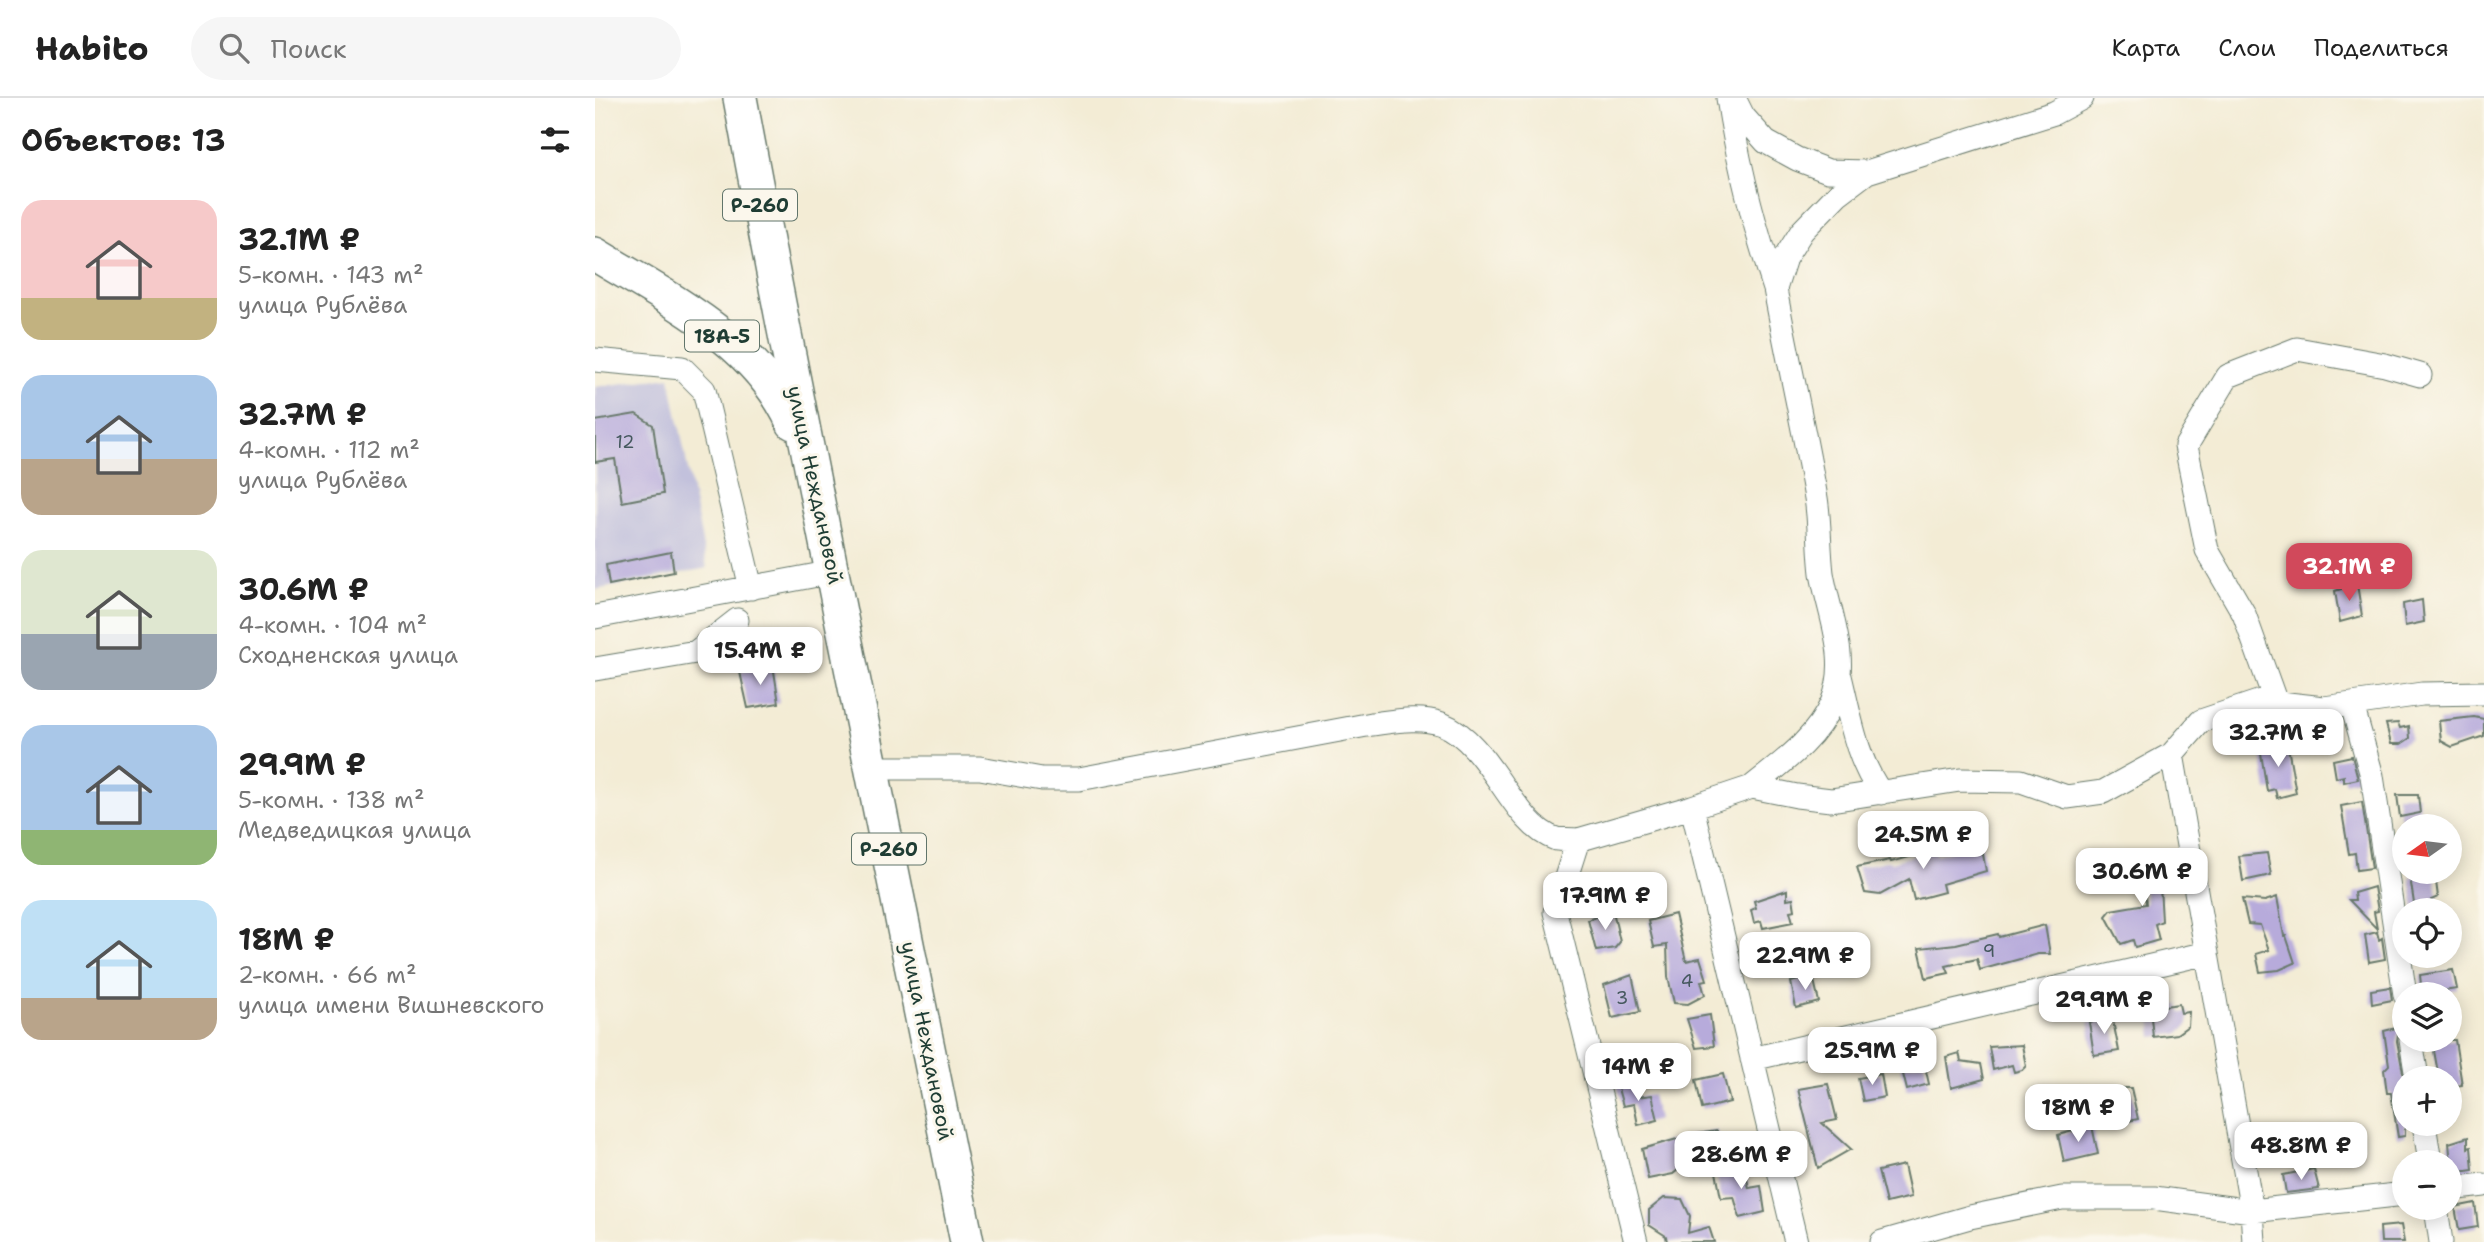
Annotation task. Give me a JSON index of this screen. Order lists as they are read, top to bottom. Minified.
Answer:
{"streets":{"highway":["Р-260","18А-5","улица Неждановой"]},"crossings":[["18А-5","улица Неждановой"]],"house_numbers":["12","9","4","3"],"north":"left","page":{"header":"Habito","search":"Поиск","nav":["Карта","Слои","Поделиться"],"heading":"Объектов: 13","list":[{"name":"32.1M ₽","note":"5-комн. · 143 m² · улица Рублёва"},{"name":"32.7M ₽","note":"4-комн. · 112 m² · улица Рублёва"},{"name":"30.6M ₽","note":"4-комн. · 104 m² · Сходненская улица"},{"name":"29.9M ₽","note":"5-комн. · 138 m² · Медведицкая улица"},{"name":"18M ₽","note":"2-комн. · 66 m² · улица имени Вишневского"}],"price":["32.1M ₽","15.4M ₽","32.7M ₽","24.5M ₽","30.6M ₽","17.9M ₽","22.9M ₽","29.9M ₽","25.9M ₽","14M ₽","18M ₽","48.8M ₽","28.6M ₽"],"map_buttons":["+","−"]}}
